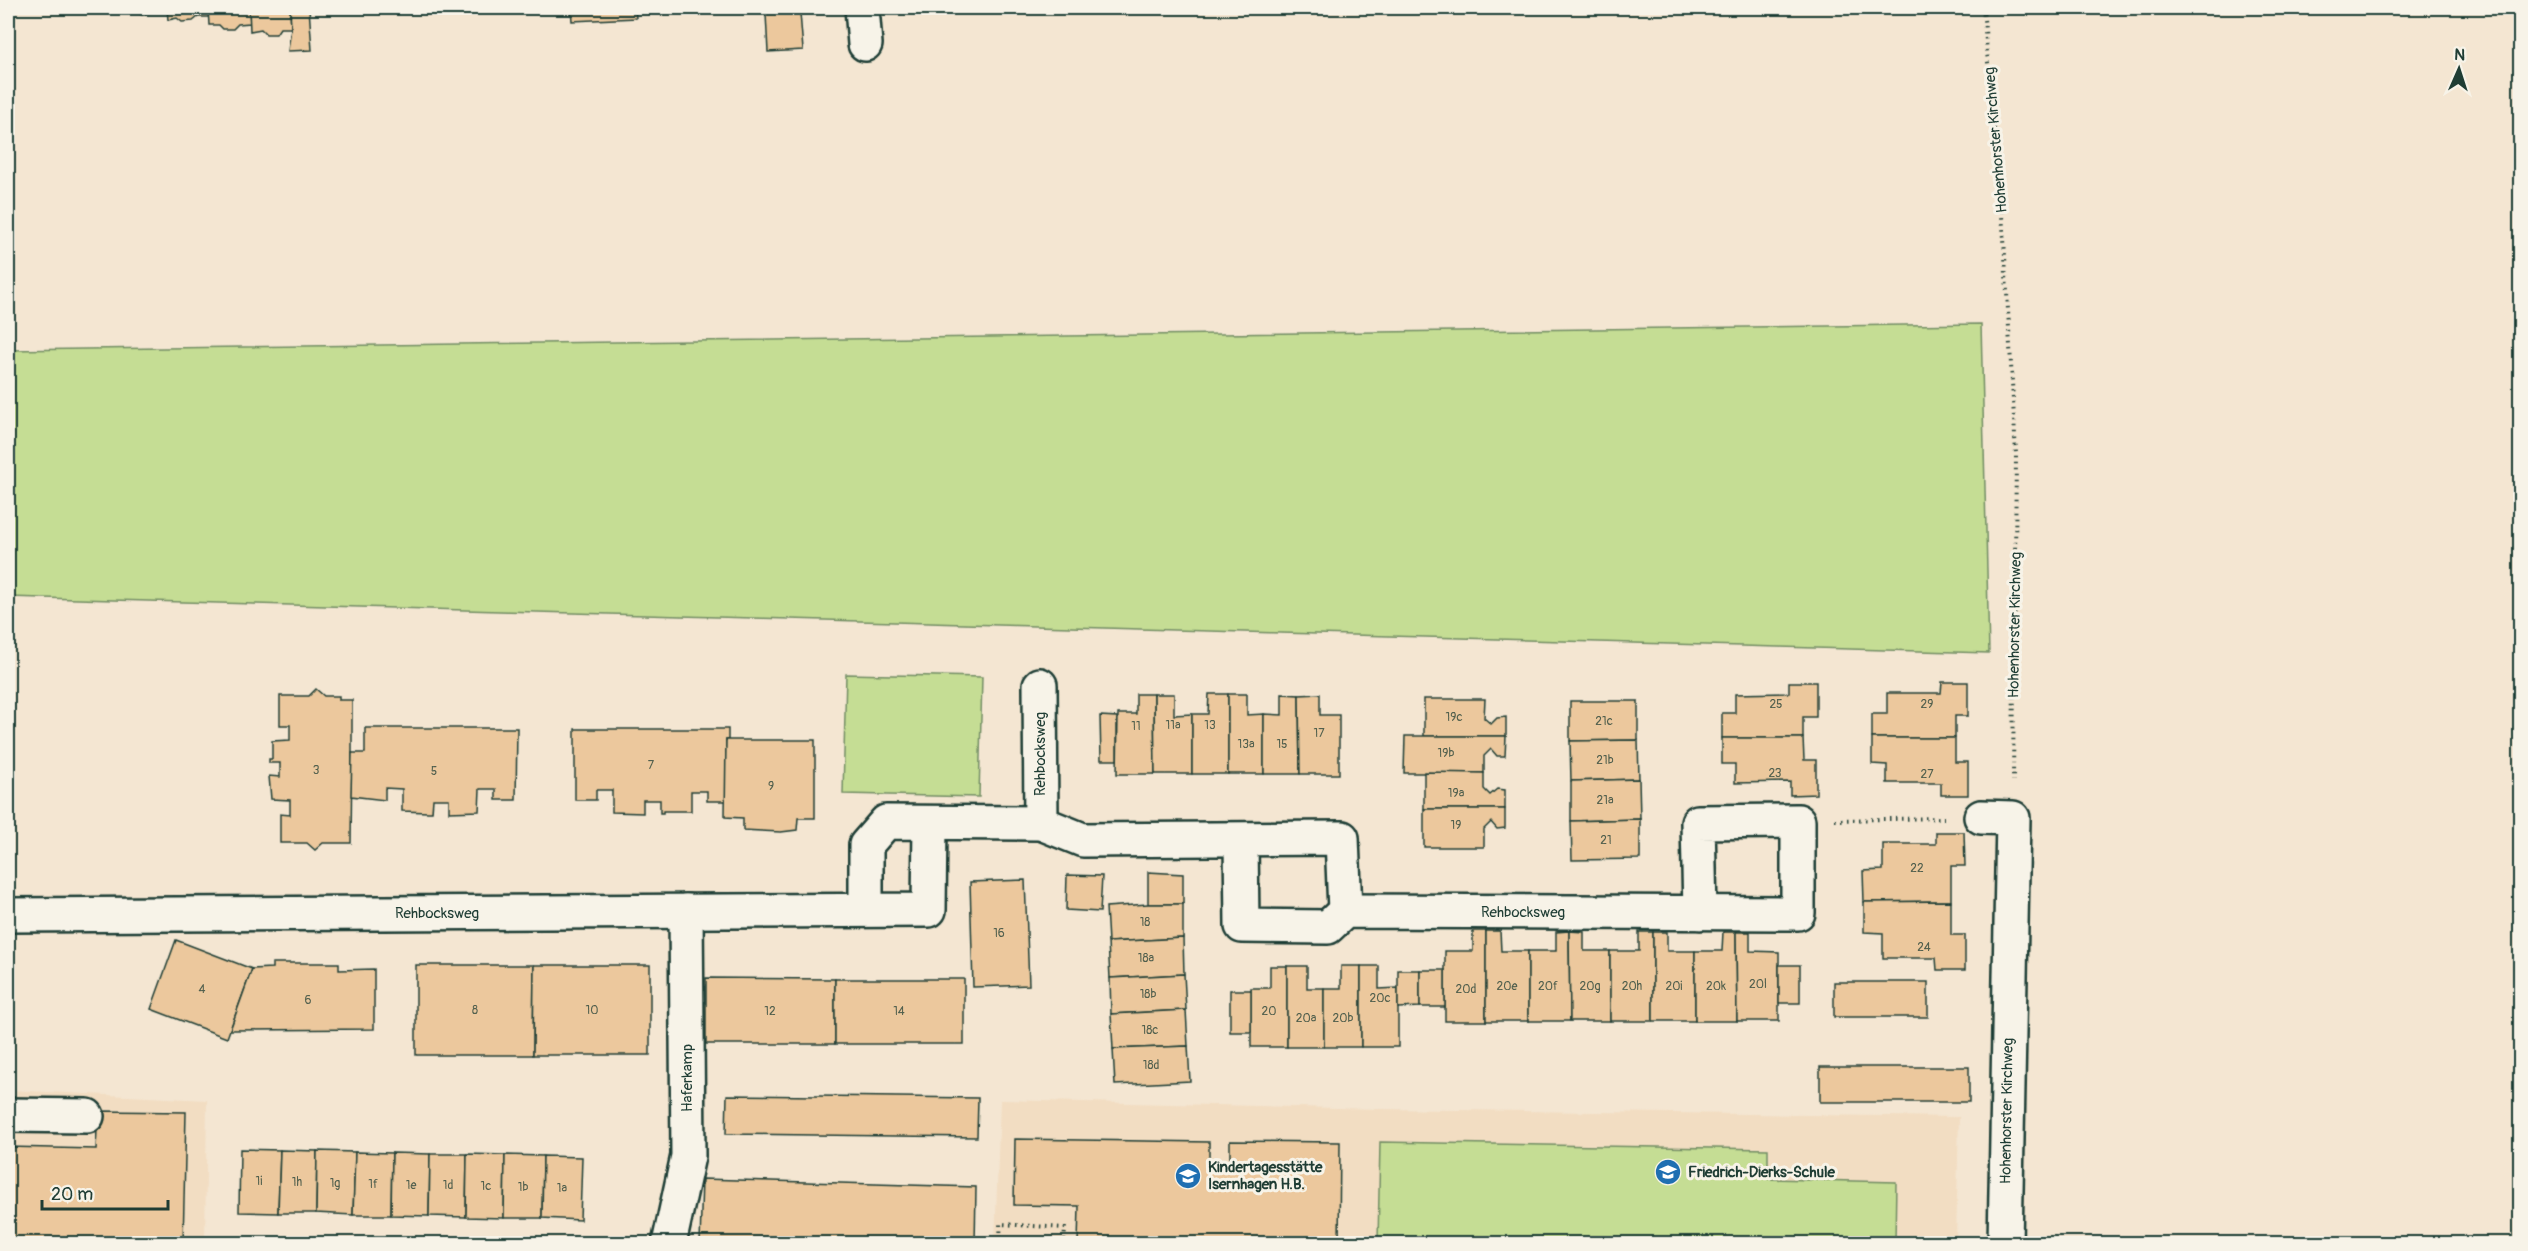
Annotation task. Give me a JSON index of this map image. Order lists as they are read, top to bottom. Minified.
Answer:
{"streets":{"street":["Hohenhorster Kirchweg","Rehbocksweg","Haferkamp"]},"crossings":[["Rehbocksweg","Haferkamp"]],"places":{"school or university":["Friedrich-Dierks-Schule","Kindertagesstätte Isernhagen H.B."]},"house_numbers":["25","29","19c","21c","11a","13","11","17","13a","15","19b","21b","7","3","5","23","27","9","19a","21a","19","21","22","18","16","24","18a","20l","20e","20f","20g","20h","20i","20k","4","20d","18b","20c","6","8","10","12","14","20","20a","20b","18c","18d","1i","1h","1g","1f","1e","1d","1c","1b","1a"],"scale_bar":"20 m","north":"top"}
